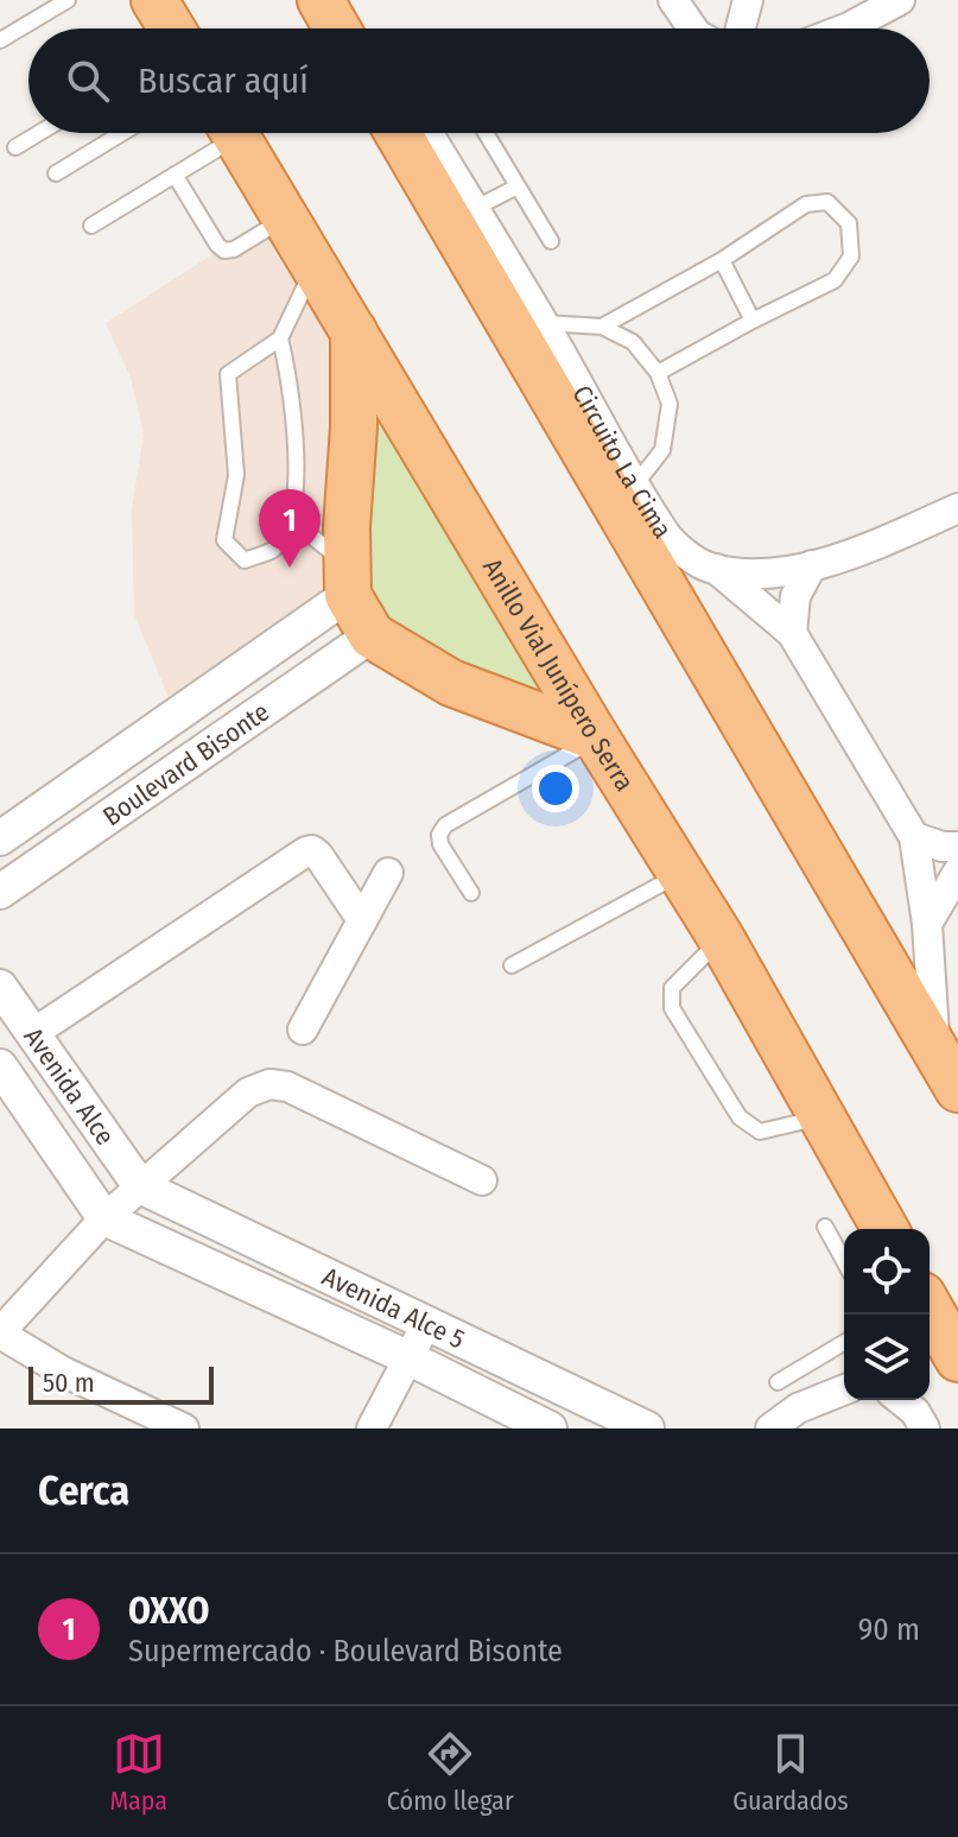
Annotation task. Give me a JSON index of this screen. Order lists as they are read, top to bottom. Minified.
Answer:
{"streets":{"highway":["Anillo Vial Junípero Serra"],"street":["Circuito La Cima","Boulevard Bisonte","Avenida Alce","Avenida Alce 5"]},"crossings":[["Avenida Alce","Avenida Alce 5"]],"scale_bar":"50 m","page":{"search":"Buscar aquí","pins":"1","scale":"50 m","heading":"Cerca","list":[{"mark":"1","name":"OXXO","note":"Supermercado · Boulevard Bisonte","value":"90 m"}],"nav":["Mapa","Cómo llegar","Guardados"]}}
